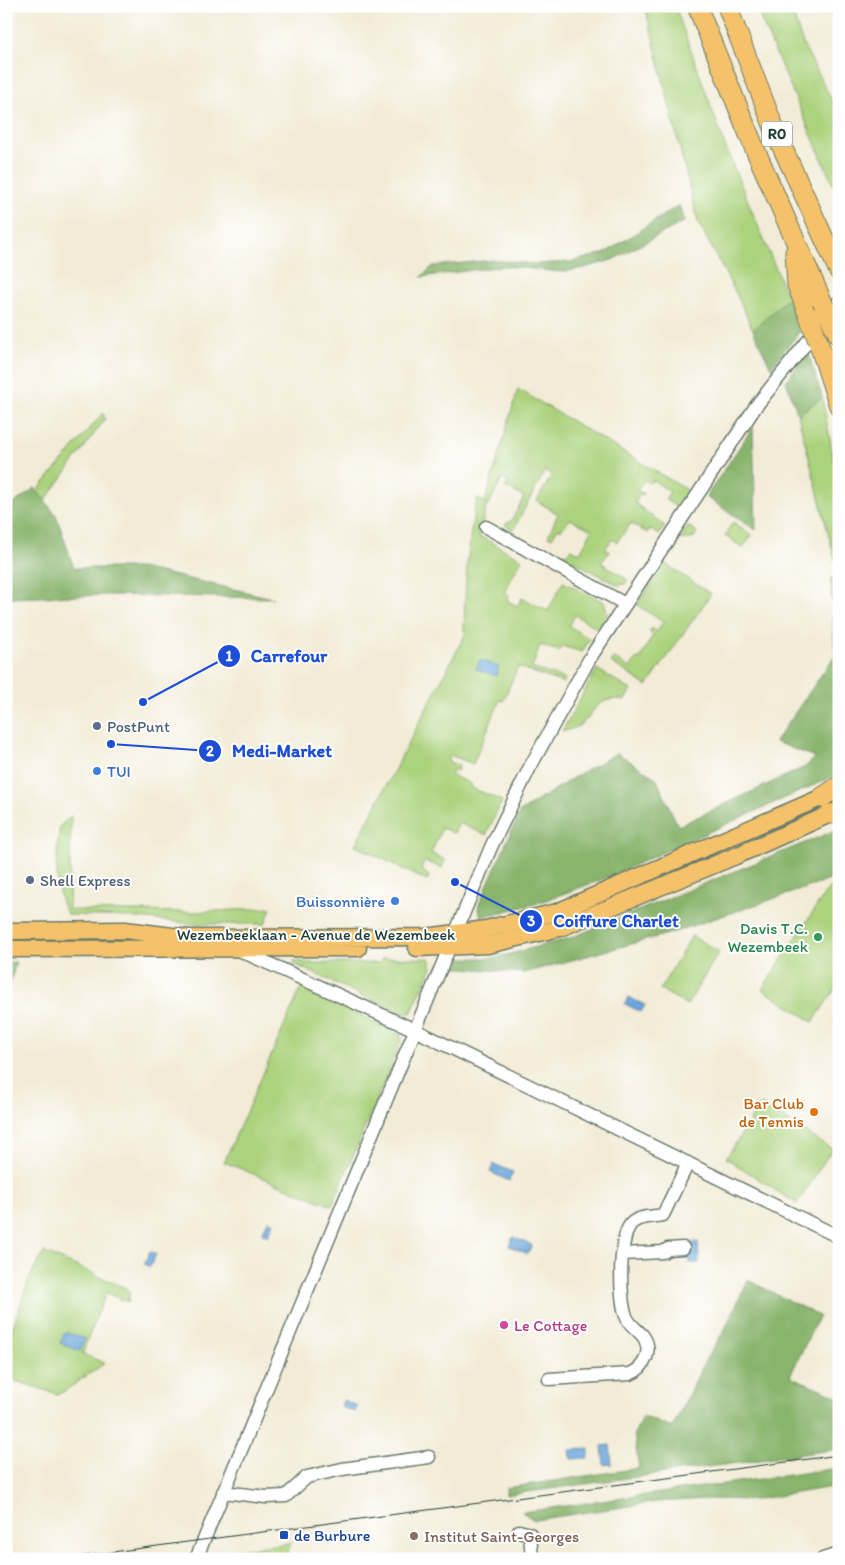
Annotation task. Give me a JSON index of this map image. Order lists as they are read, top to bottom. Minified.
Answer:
{"streets":{"highway":["R0"],"main road":["Wezembeeklaan - Avenue de Wezembeek"]},"places":{"other":["Carrefour","PostPunt","Medi-Market","TUI","Shell Express","Coiffure Charlet","Buissonnière","Davis T.C. Wezembeek","Bar Club de Tennis","Le Cottage","Institut Saint-Georges"],"transit":["de Burbure"]}}
